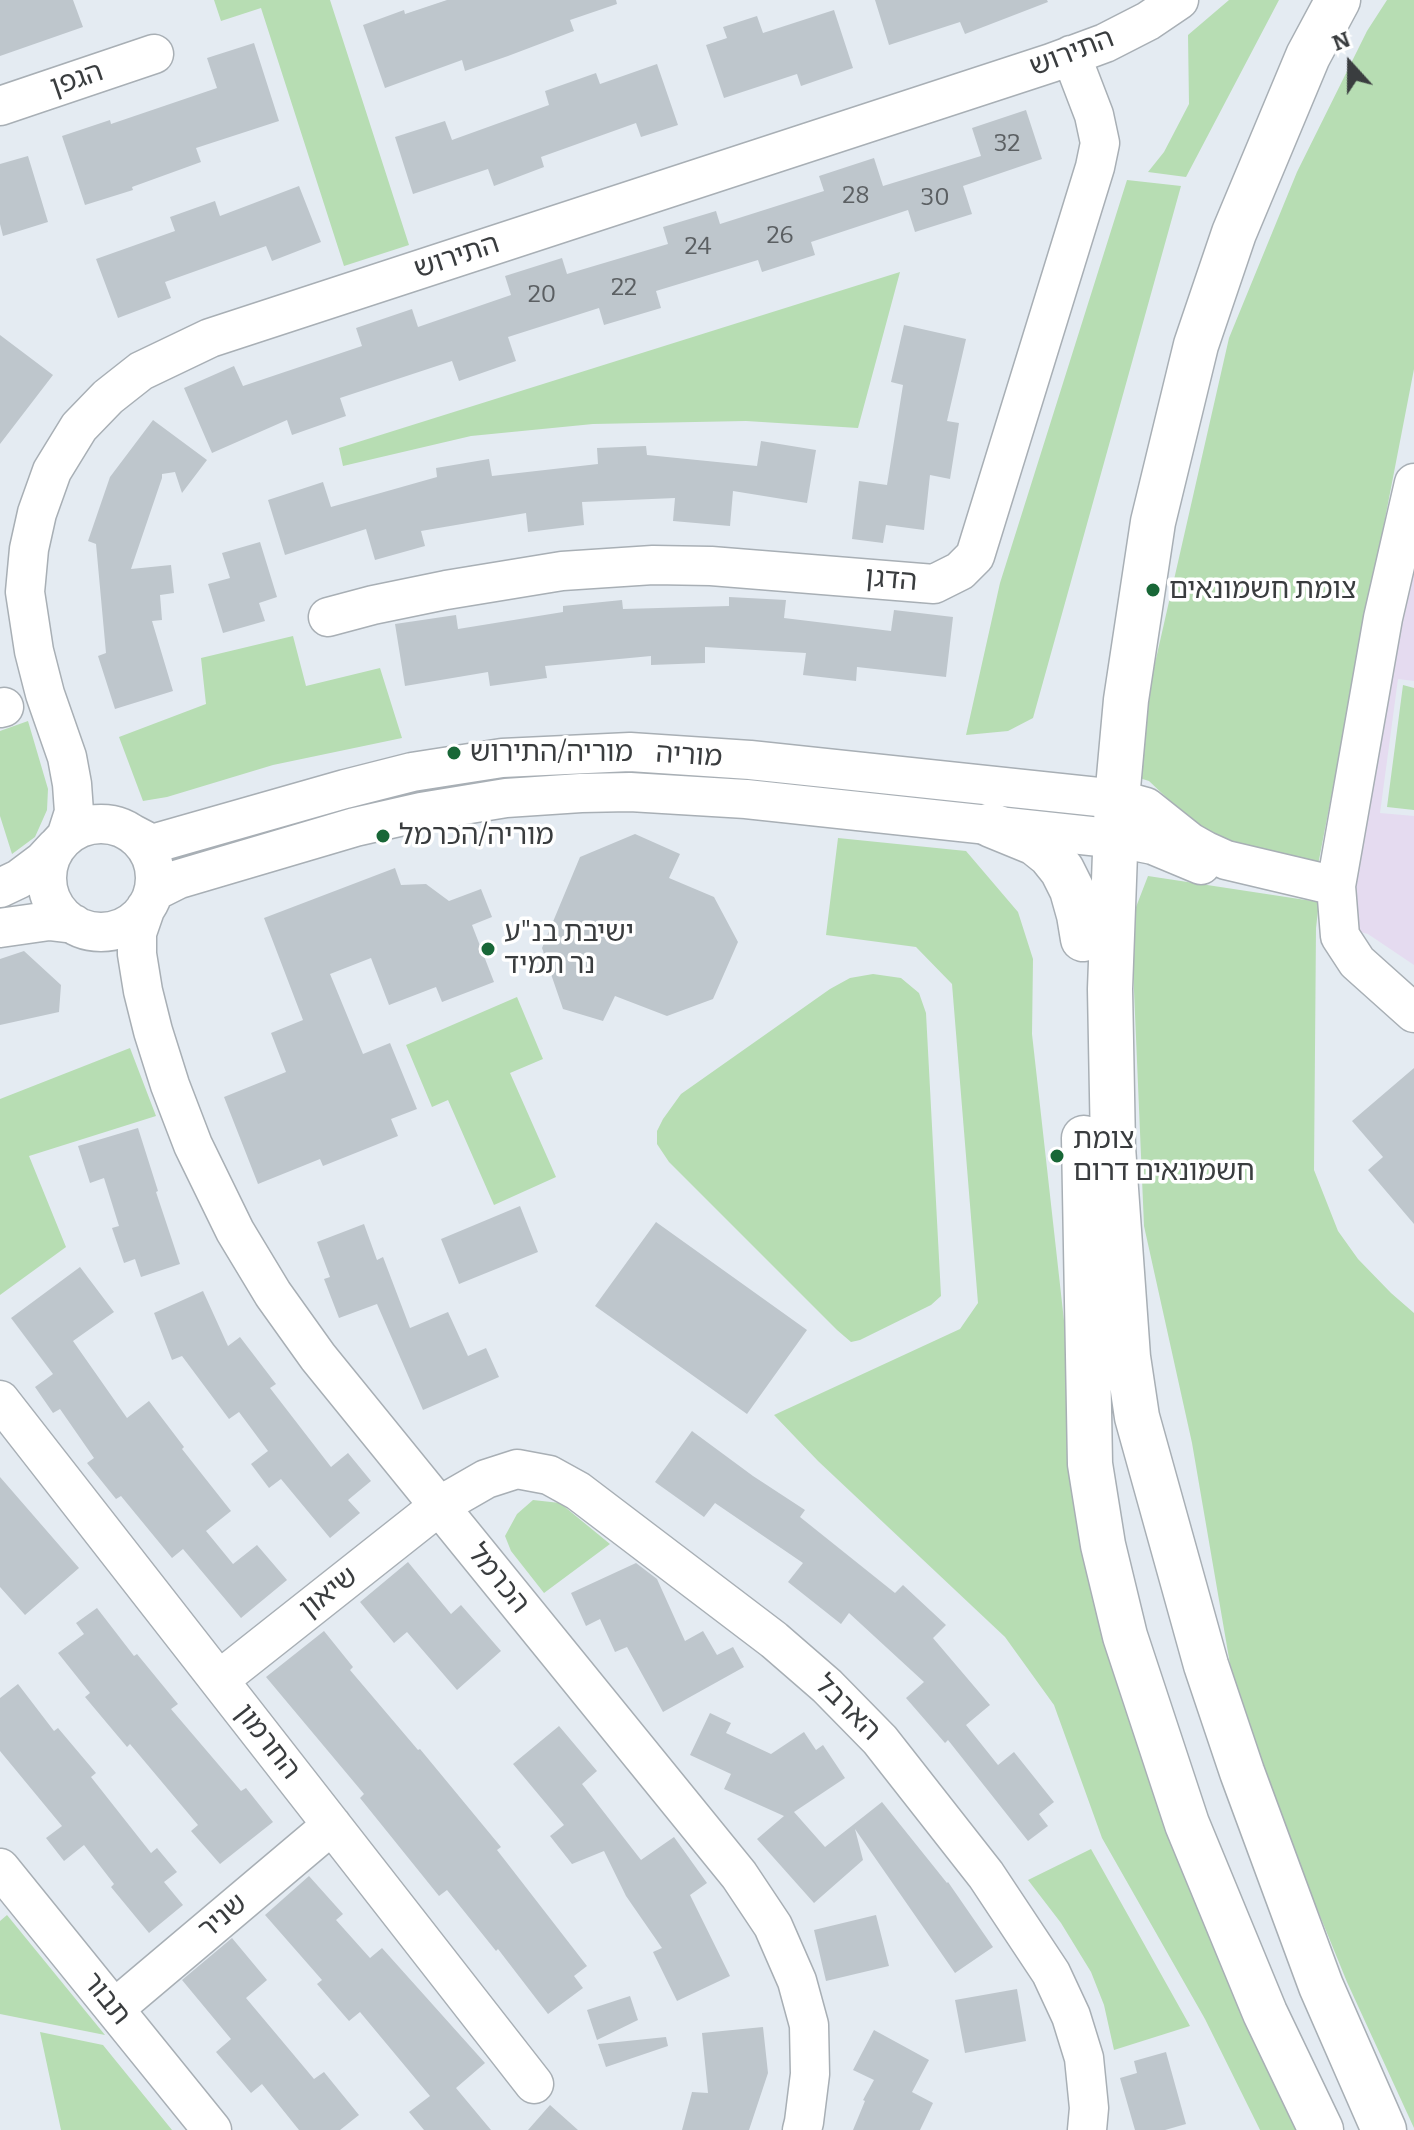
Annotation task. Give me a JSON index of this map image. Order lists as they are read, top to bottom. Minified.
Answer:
{"streets":{"street":["התירוש","הגפן","הדגן","מוריה","הכרמל","שיאון","הארבל","החרמון","שניר","תבור"]},"crossings":[["התירוש","הדגן"],["התירוש","מוריה"],["התירוש","הכרמל"],["מוריה","הכרמל"],["הכרמל","שיאון"],["הכרמל","הארבל"],["שיאון","הארבל"],["שיאון","החרמון"],["החרמון","שניר"],["שניר","תבור"]],"places":["צומת חשמונאים","מוריה/התירוש","מוריה/הכרמל","ישיבת בנ\"ע נר תמיד","צומת חשמונאים דרום"],"house_numbers":["32","28","30","26","24","22","20"],"north":"top"}
